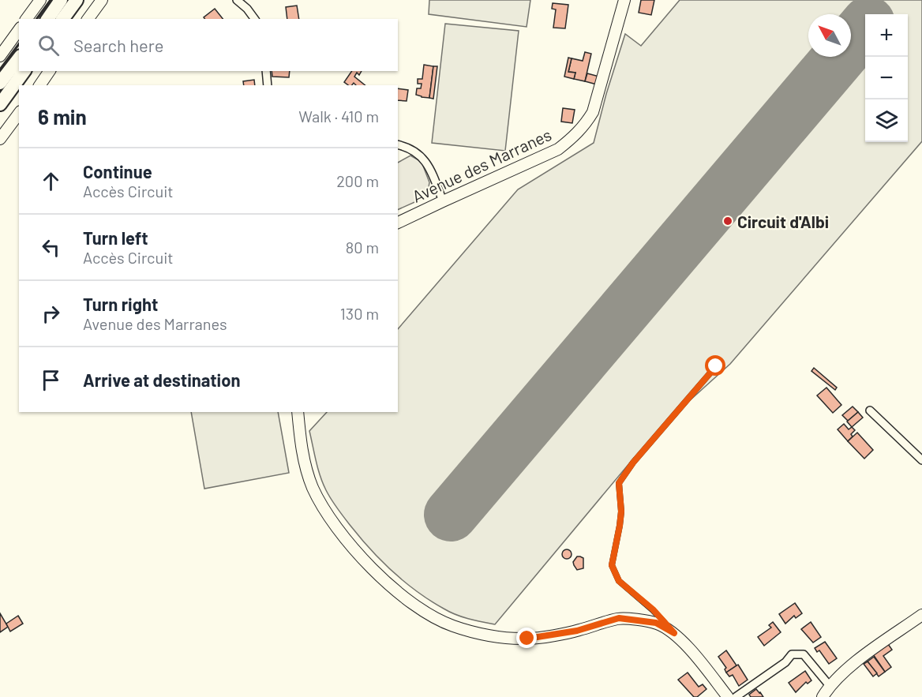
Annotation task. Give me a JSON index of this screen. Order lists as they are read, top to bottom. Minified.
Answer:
{"streets":{"street":["Avenue des Marranes"]},"places":["Circuit d'Albi"],"north":"top left","page":{"map_buttons":["+","−"],"search":"Search here","heading":["6 min","Walk · 410 m"],"list":[["Continue","Accès Circuit","200 m"],["Turn left","Accès Circuit","80 m"],["Turn right","Avenue des Marranes","130 m"],"Arrive at destination"]}}
